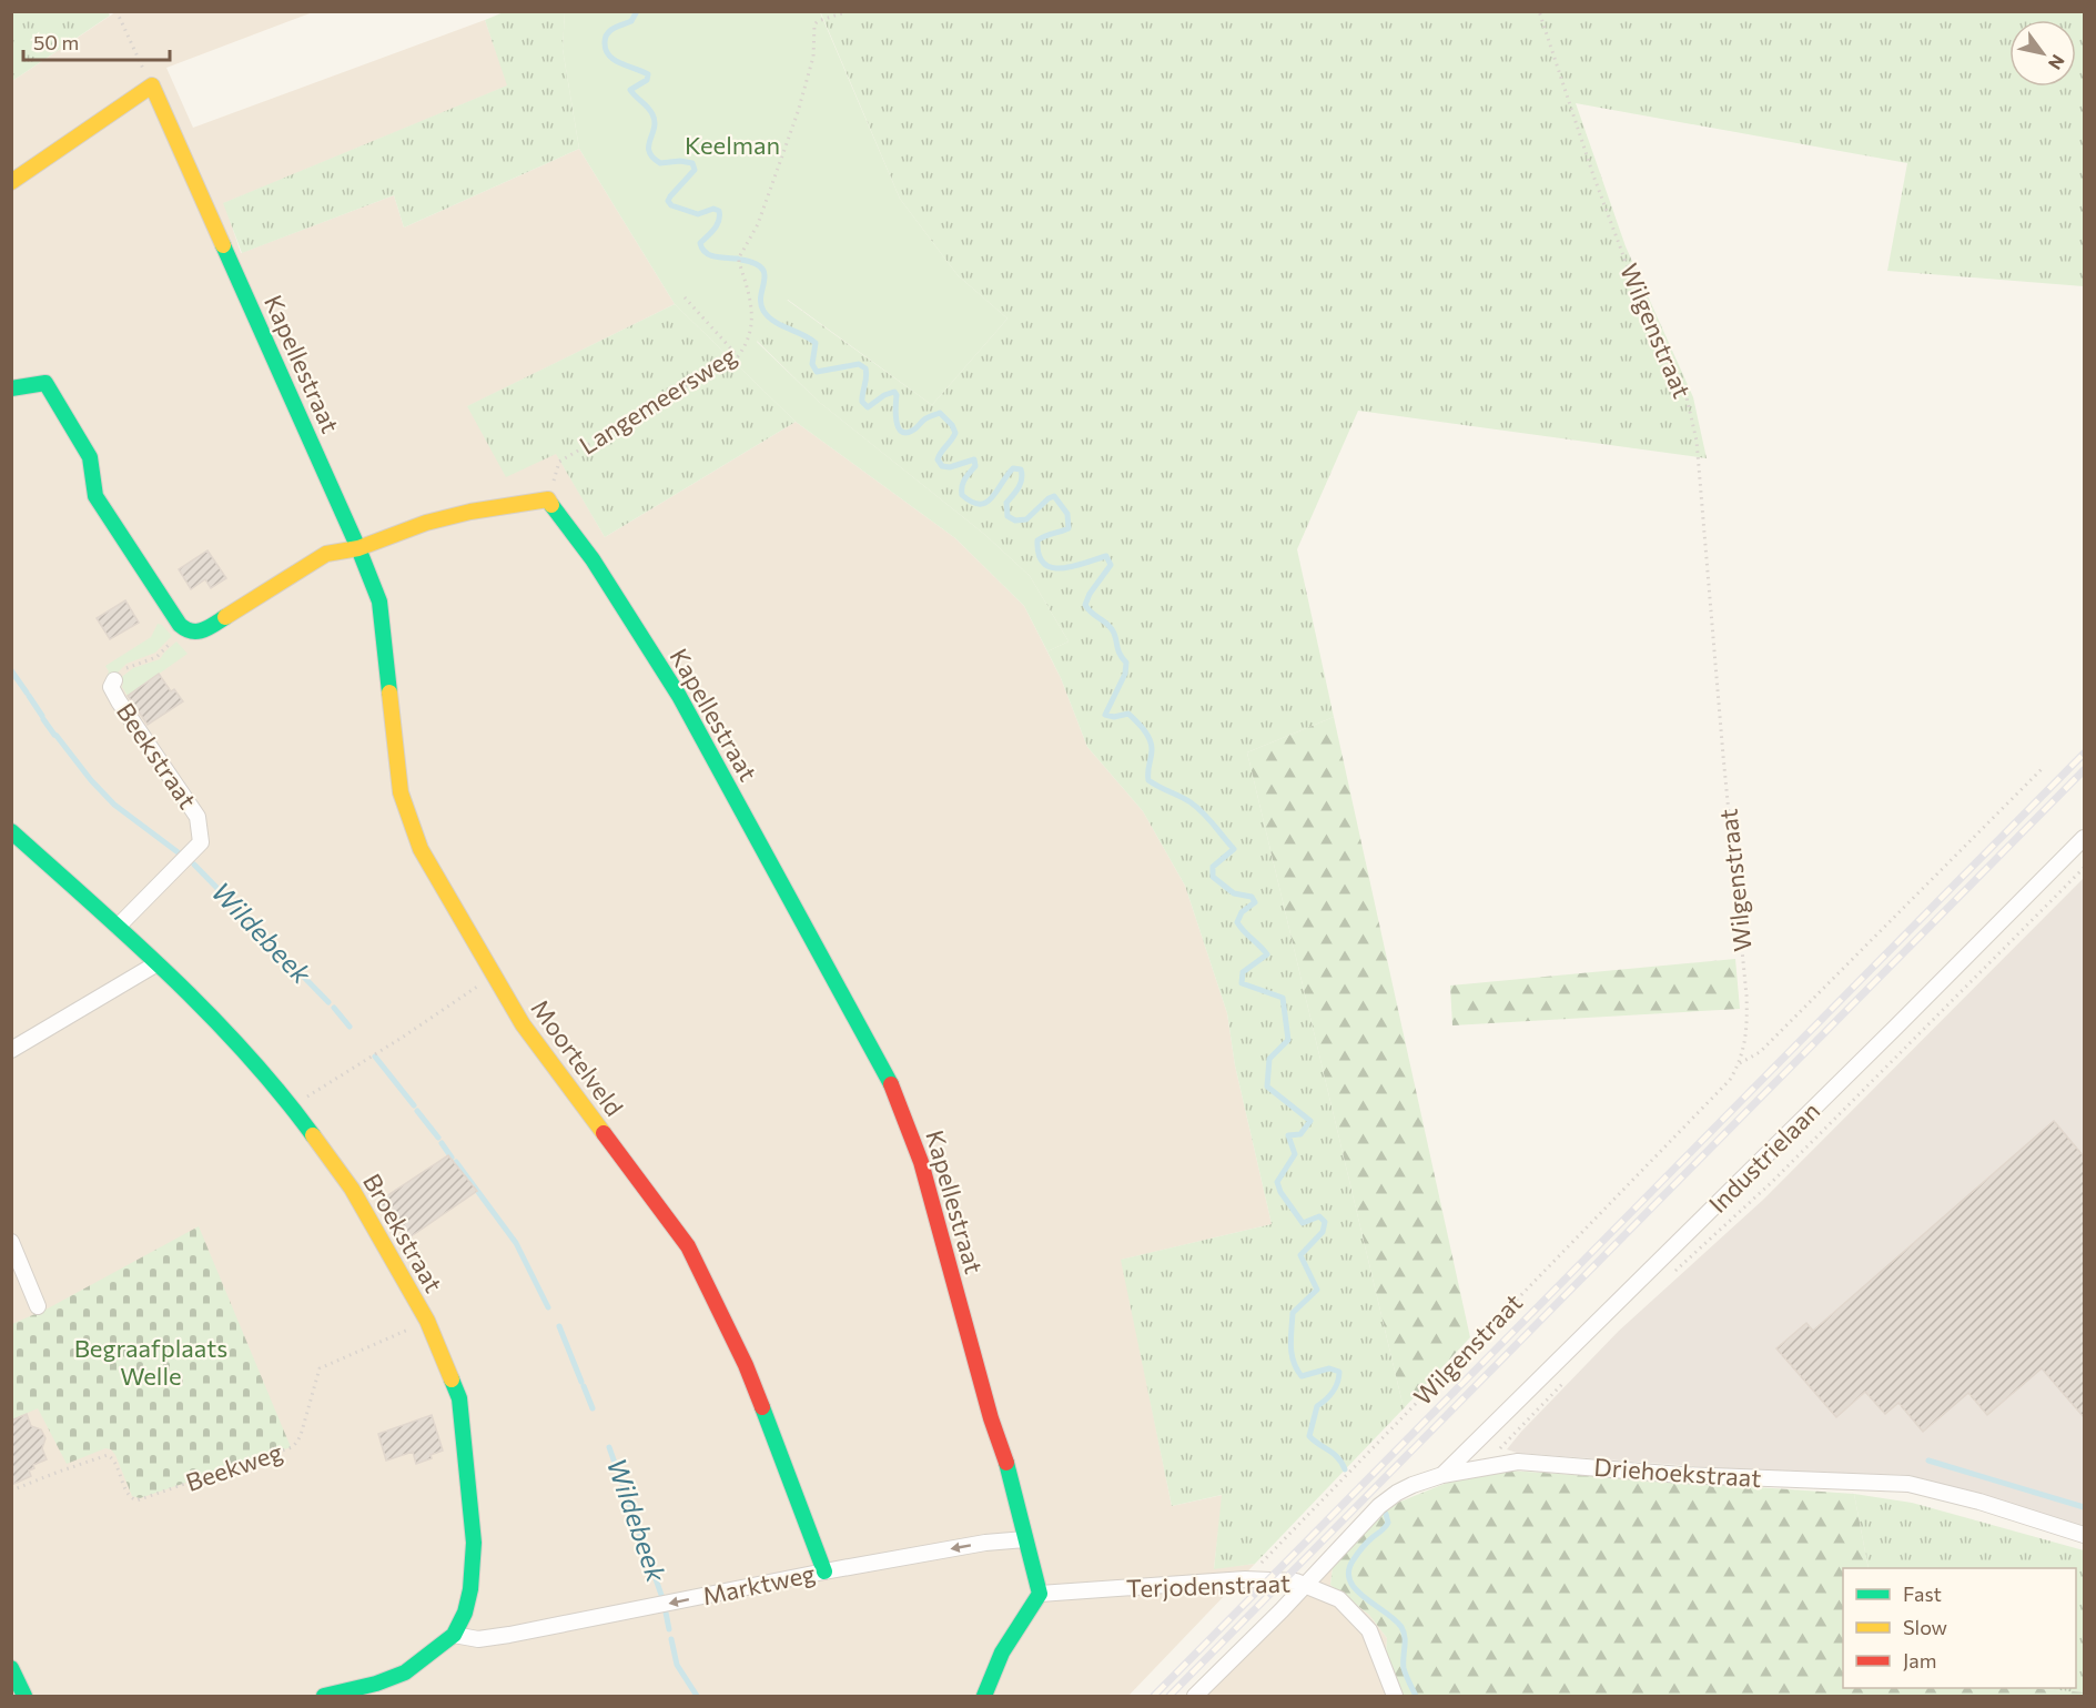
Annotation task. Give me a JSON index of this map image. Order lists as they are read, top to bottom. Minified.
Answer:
{"streets":{"street":["Kapellestraat","Beekstraat","Moortelveld","Industrielaan","Broekstraat","Driehoekstraat","Marktweg","Terjodenstraat"],"path":["Wilgenstraat","Langemeersweg","Beekweg"]},"crossings":[["Wilgenstraat","Terjodenstraat"],["Kapellestraat","Langemeersweg"],["Kapellestraat","Moortelveld"],["Kapellestraat","Marktweg"],["Kapellestraat","Terjodenstraat"],["Beekstraat","Broekstraat"],["Moortelveld","Marktweg"],["Industrielaan","Driehoekstraat"],["Broekstraat","Beekweg"],["Broekstraat","Marktweg"],["Driehoekstraat","Terjodenstraat"]],"one_way":["Marktweg"],"water":["Wildebeek"],"parks":["Keelman","Begraafplaats Welle"],"legend":["Fast","Slow","Jam"],"scale_bar":"50 m","north":"bottom right"}
